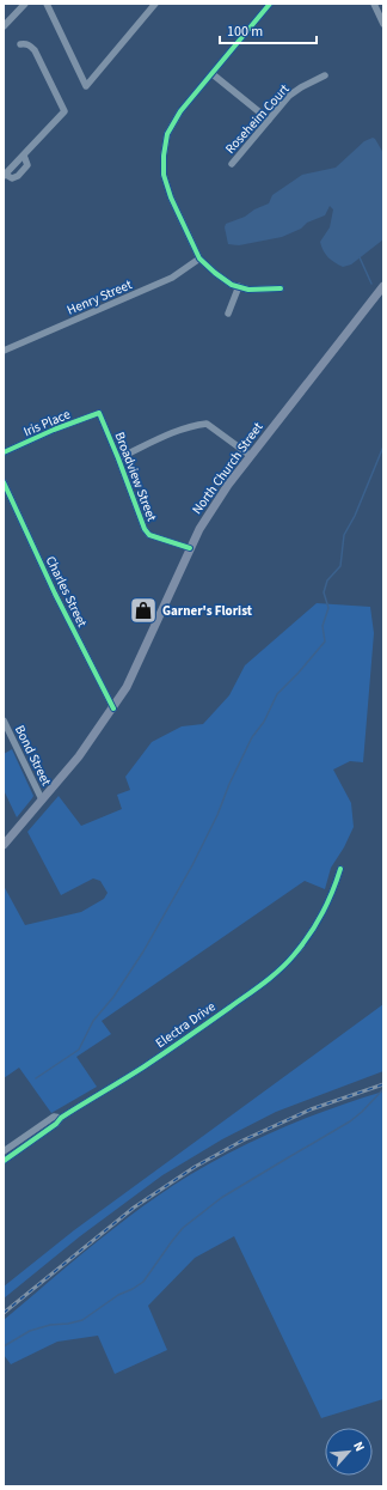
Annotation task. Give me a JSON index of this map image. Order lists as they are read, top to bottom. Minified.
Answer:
{"streets":{"main road":["North Church Street"],"street":["Roseheim Court","Henry Street","Iris Place","Broadview Street","Charles Street","Bond Street","Electra Drive"]},"crossings":[["Iris Place","Broadview Street"],["North Church Street","Broadview Street"],["North Church Street","Charles Street"],["North Church Street","Bond Street"]],"places":{"shop":["Garner's Florist"]},"scale_bar":"100 m","north":"top right"}
